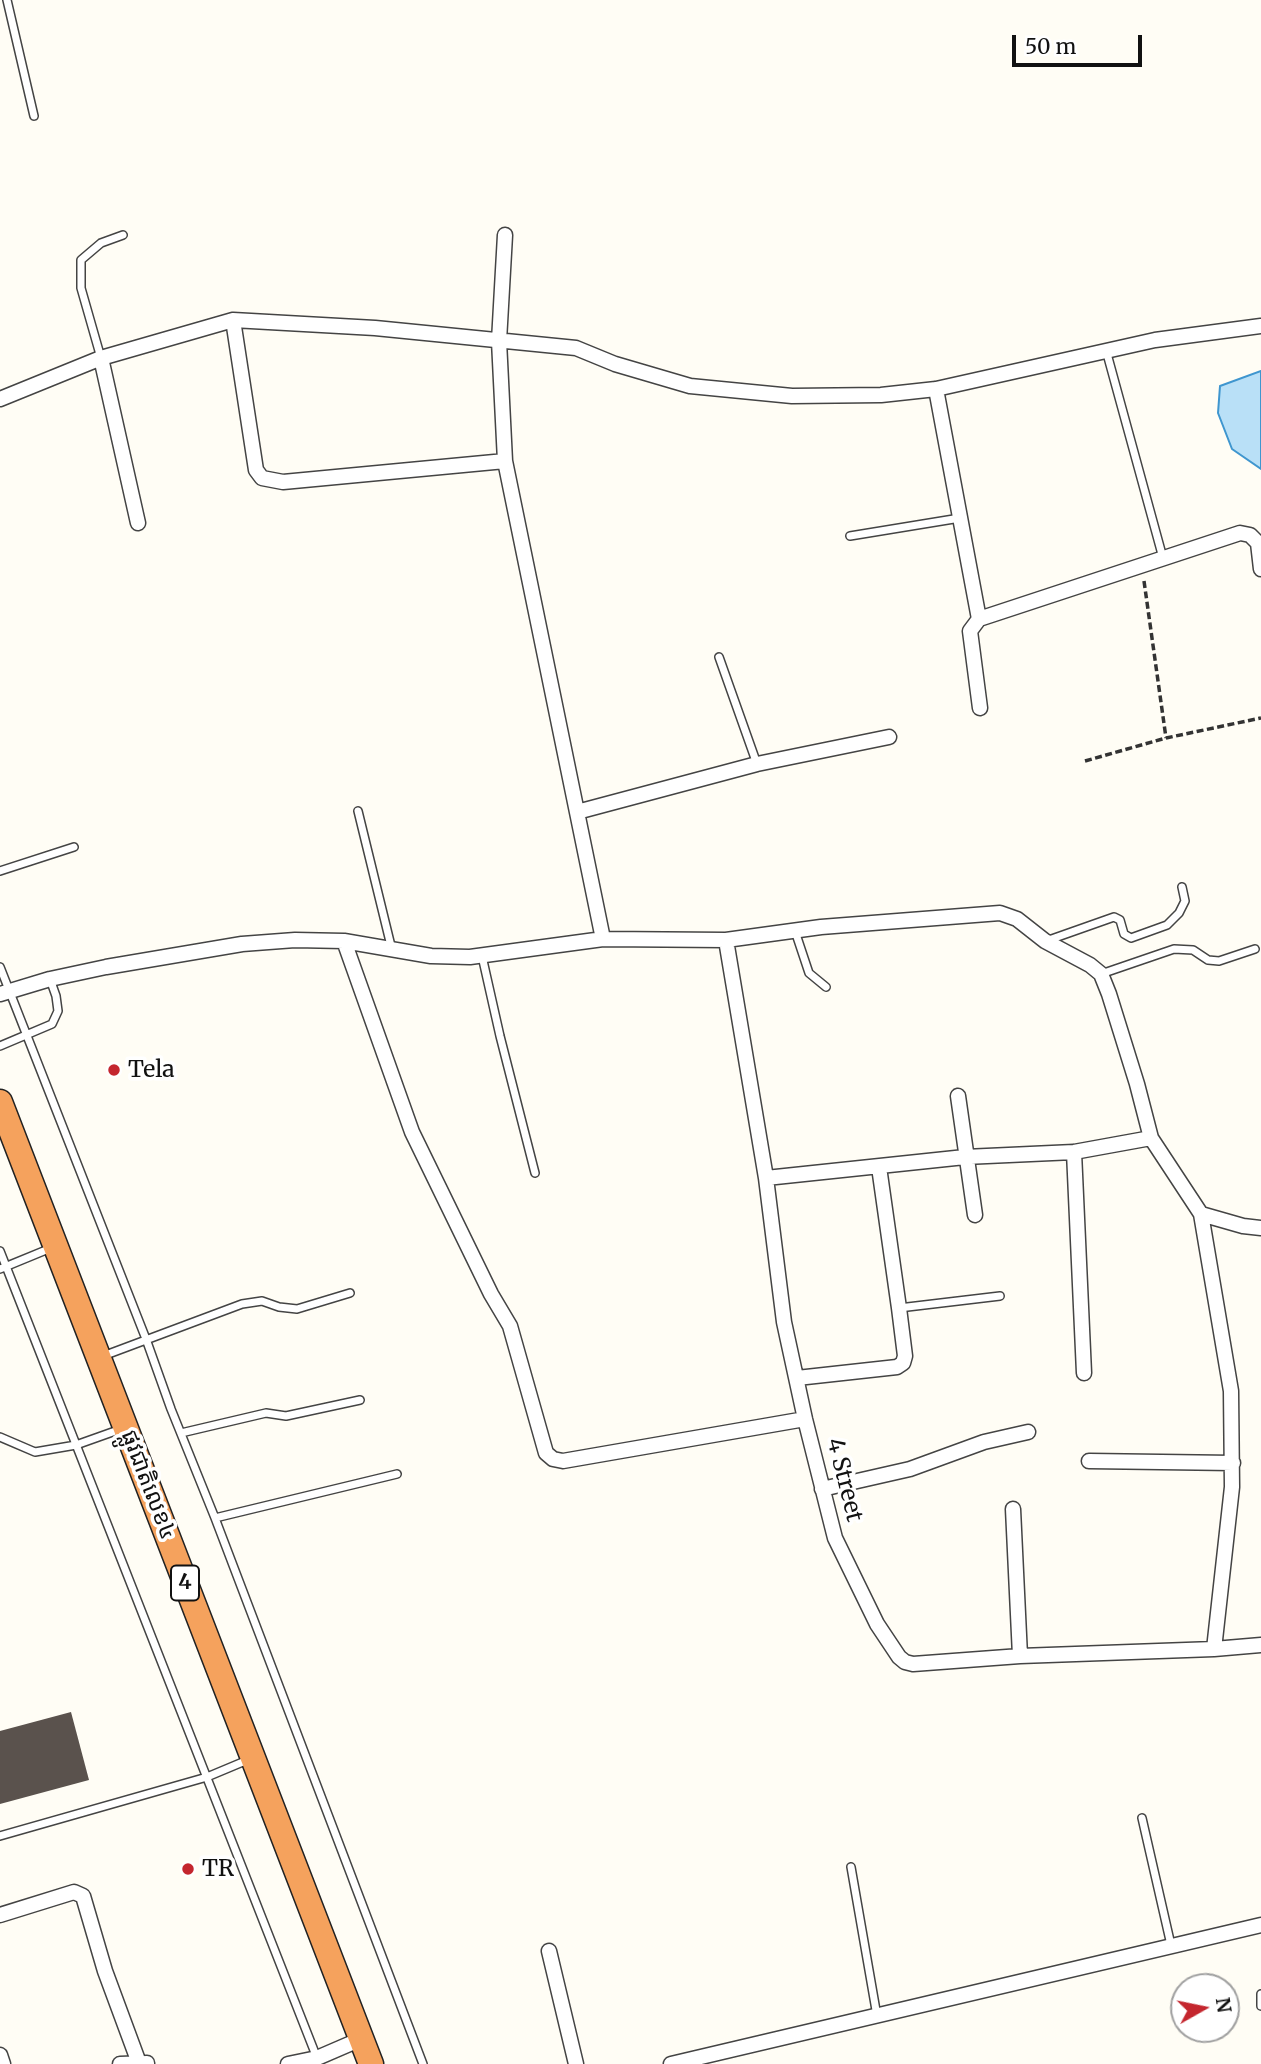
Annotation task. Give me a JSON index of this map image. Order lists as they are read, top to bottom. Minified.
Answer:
{"streets":{"highway":["ផ្លូវជាតិលេខ៤","4"],"street":["4 Street"]},"places":["Tela","TR"],"scale_bar":"50 m","north":"right"}
